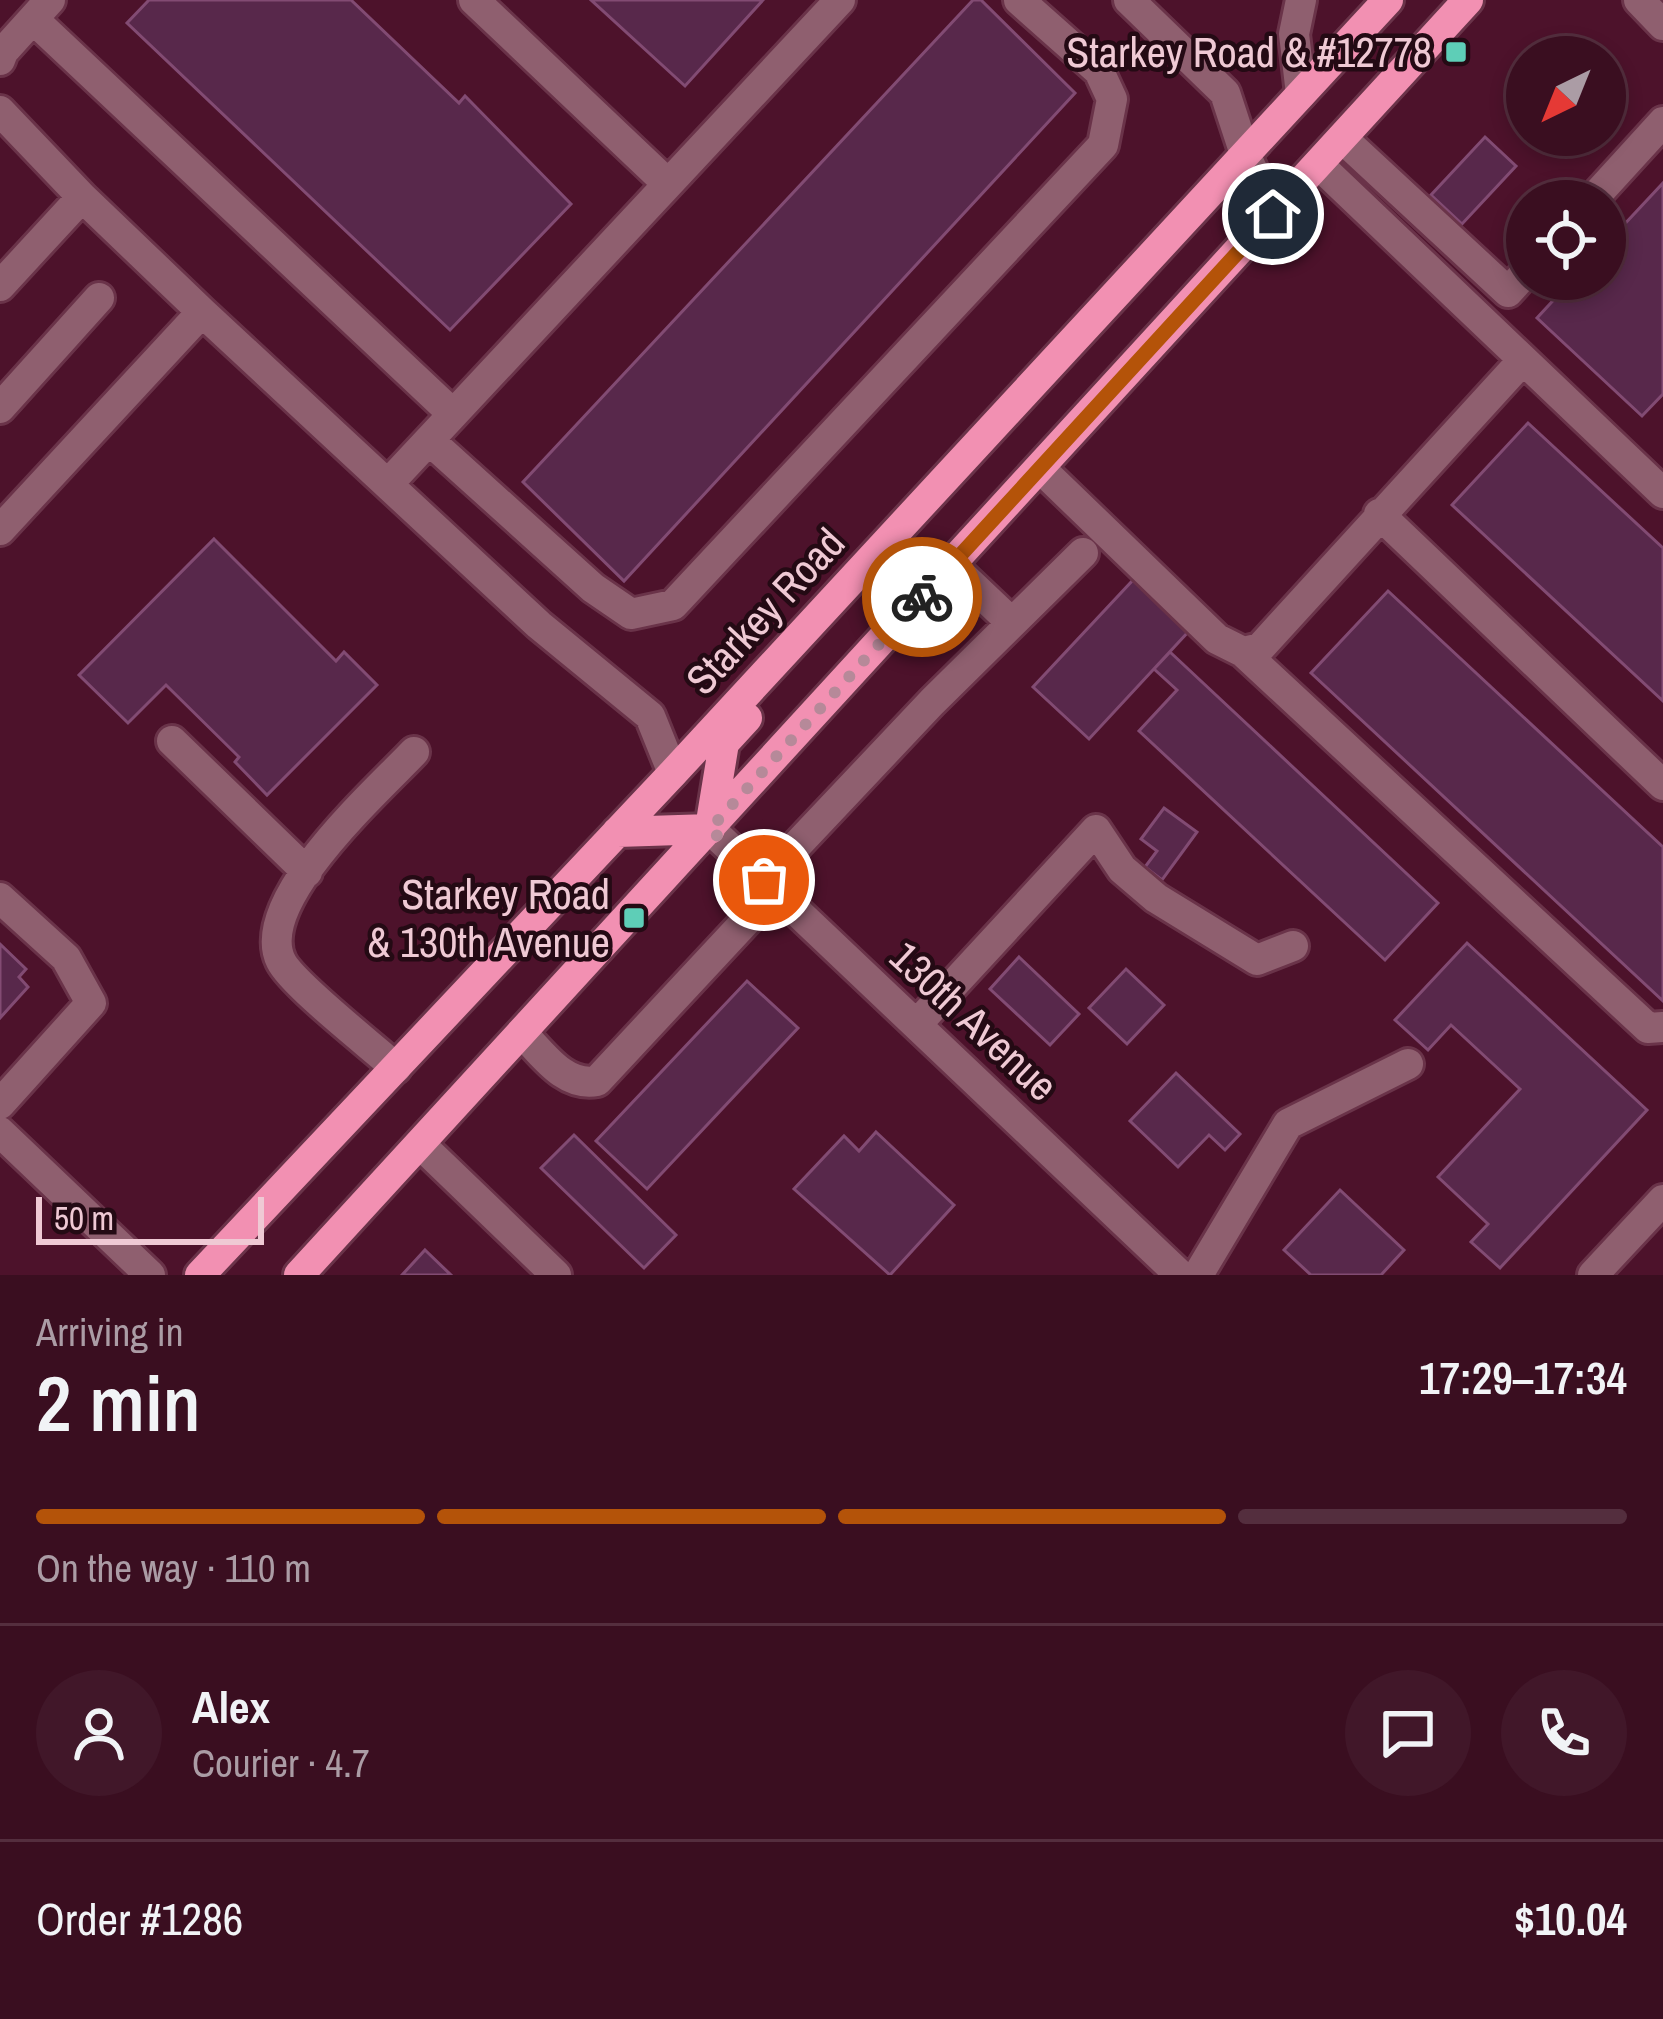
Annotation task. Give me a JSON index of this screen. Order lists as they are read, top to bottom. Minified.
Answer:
{"streets":{"main road":["Starkey Road"],"street":["130th Avenue"]},"places":{"transit":["Starkey Road & #12778","Starkey Road & 130th Avenue"]},"scale_bar":"50 m","north":"bottom left","page":{"scale":"50 m","heading":["2 min","Arriving in","17:29–17:34"],"panel":["Alex","Courier · 4.7","Order #1286","$10.04"],"bar":"On the way · 110 m"}}
